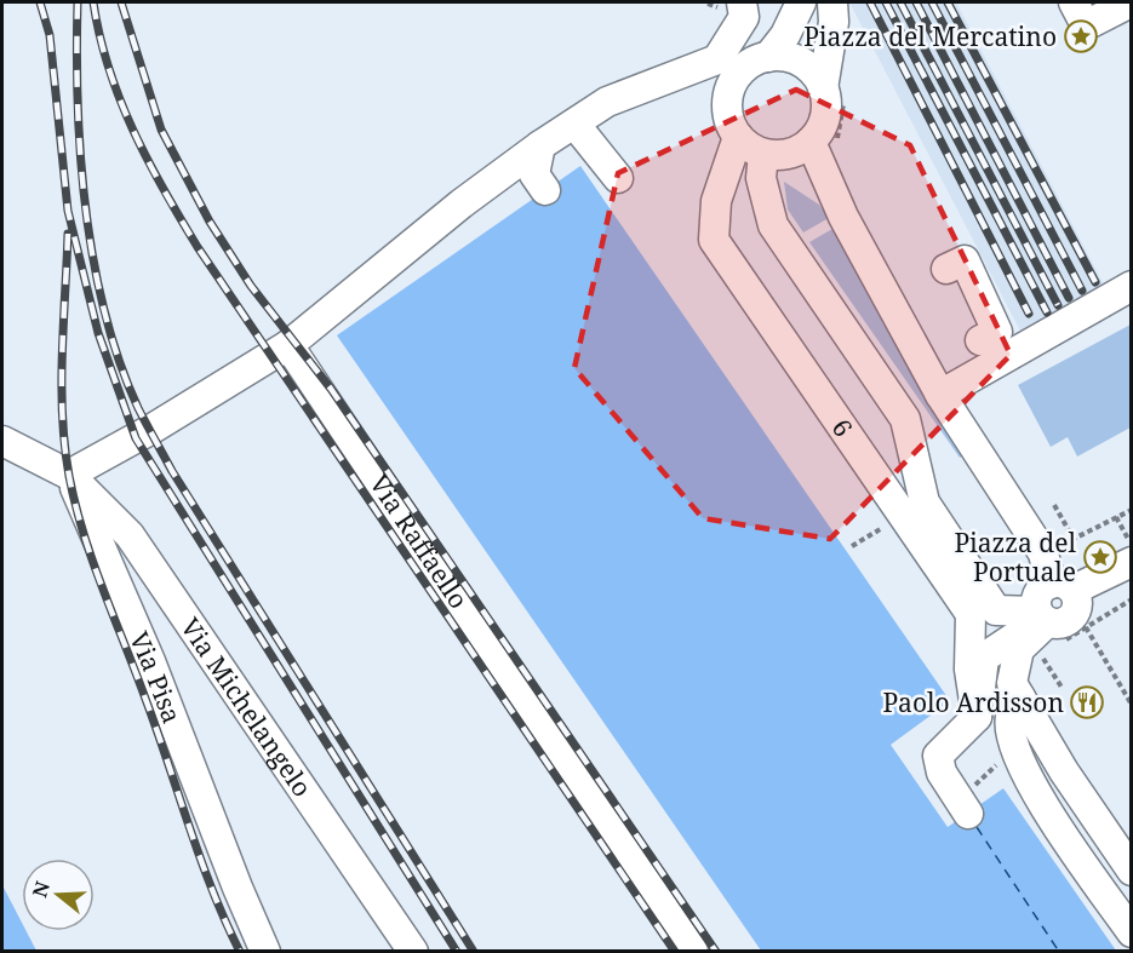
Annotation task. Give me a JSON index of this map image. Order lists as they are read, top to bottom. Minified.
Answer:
{"streets":{"lane":["6","Via Raffaello","Via Pisa","Via Michelangelo"]},"crossings":[["Via Pisa","Via Michelangelo"]],"places":{"place":["Piazza del Mercatino","Piazza del Portuale"],"restaurant":["Paolo Ardisson"]},"north":"left"}
